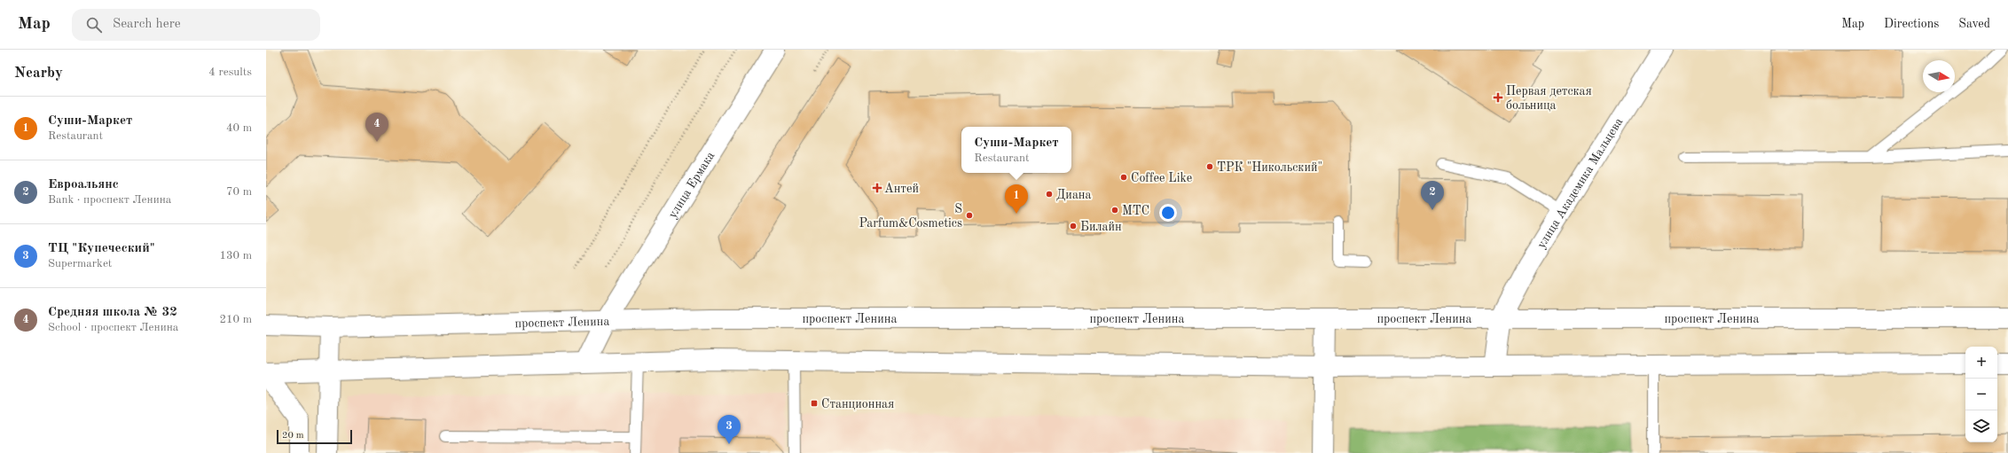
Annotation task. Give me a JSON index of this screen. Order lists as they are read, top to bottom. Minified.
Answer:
{"streets":{"main road":["улица Академика Мальцева","улица Ермака","проспект Ленина"]},"crossings":[["улица Академика Мальцева","проспект Ленина"],["улица Ермака","проспект Ленина"]],"places":{"health":["Первая детская больница","Антей"],"other":["ТРК \"Никольский\"","Coffee Like","Диана","МТС","S Parfum&Cosmetics","Билайн"],"transit":["Станционная"]},"scale_bar":"20 m","north":"right","page":{"header":"Map","search":"Search here","nav":["Map","Directions","Saved"],"heading":["Nearby","4 results"],"list":[{"mark":"1","name":"Суши-Маркет","note":"Restaurant","value":"40 m"},{"mark":"2","name":"Евроальянс","note":"Bank · проспект Ленина","value":"70 m"},{"mark":"3","name":"ТЦ \"Купеческий\"","note":"Supermarket","value":"130 m"},{"mark":"4","name":"Средняя школа № 32","note":"School · проспект Ленина","value":"210 m"}],"pins":["4","2","1","3"],"popup":["Суши-Маркет","Restaurant"],"map_buttons":["+","−"],"scale":"20 m"}}
